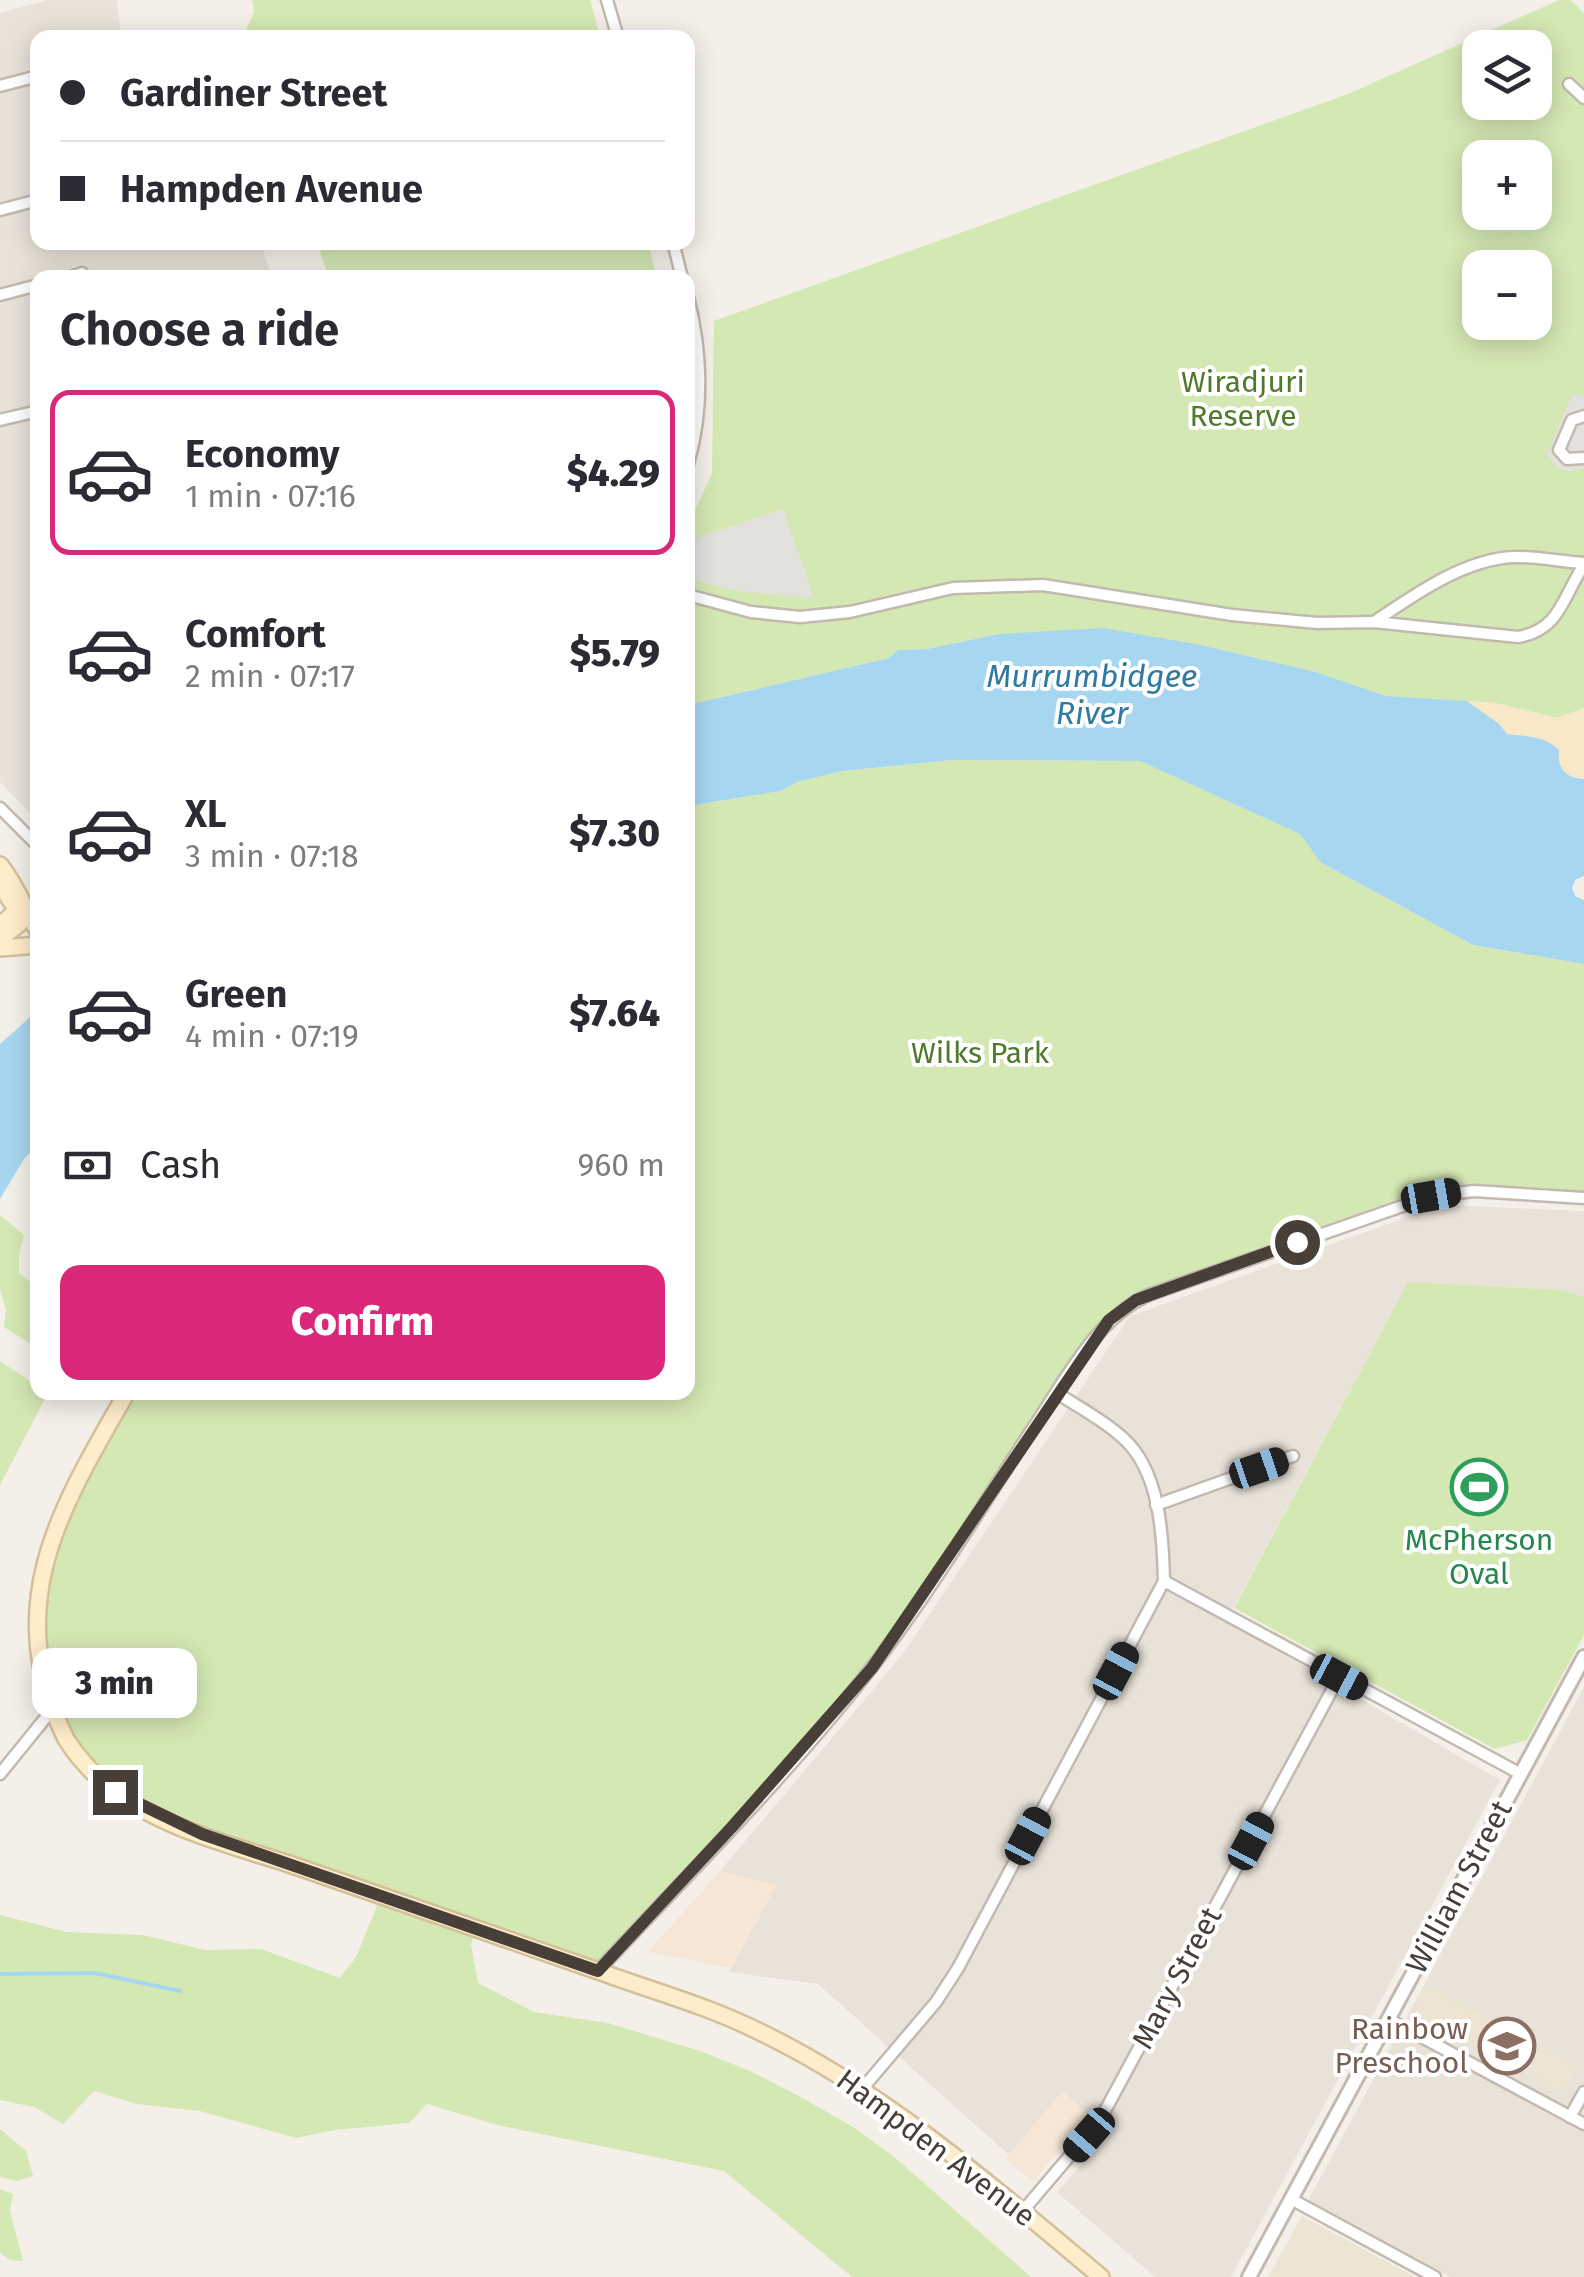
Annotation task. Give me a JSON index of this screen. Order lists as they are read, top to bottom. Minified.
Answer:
{"streets":{"main road":["Hampden Avenue"],"street":["William Street","Mary Street"]},"crossings":[["Mary Street","Hampden Avenue"]],"water":["Murrumbidgee River"],"parks":["Wiradjuri Reserve","Wilks Park"],"places":{"sports":["McPherson Oval"],"school or university":["Rainbow Preschool"]},"page":{"map_buttons":["+","−"],"banner":["Gardiner Street","Hampden Avenue"],"heading":"Choose a ride","list":[{"name":"Economy","note":"1 min · 07:16","value":"$4.29"},{"name":"Comfort","note":"2 min · 07:17","value":"$5.79"},{"name":"XL","note":"3 min · 07:18","value":"$7.30"},{"name":"Green","note":"4 min · 07:19","value":"$7.64"}],"pay":["Cash","960 m"],"buttons":"Confirm","bubble":"3 min"}}
